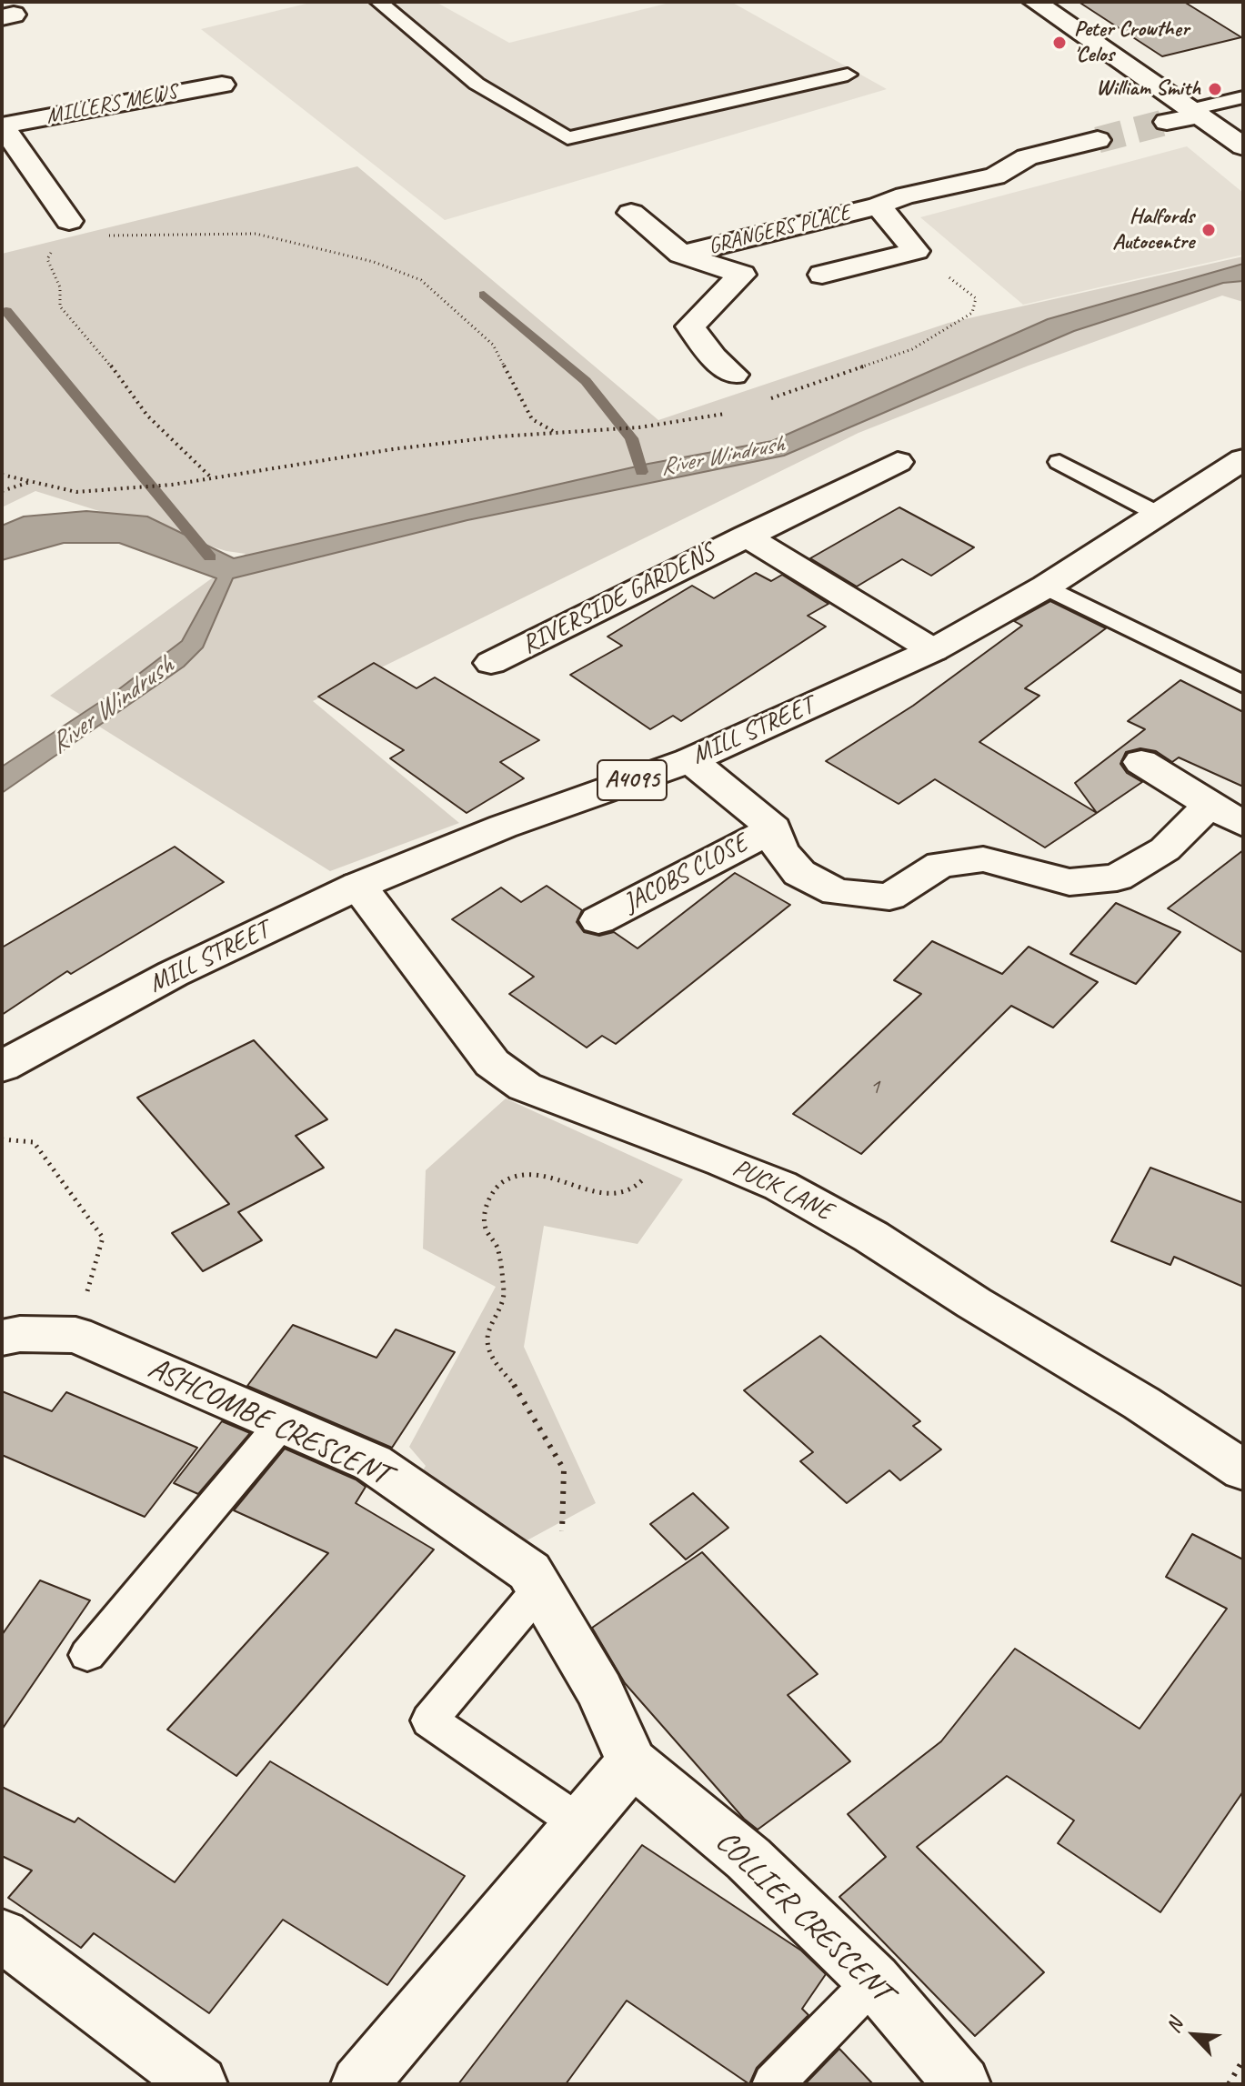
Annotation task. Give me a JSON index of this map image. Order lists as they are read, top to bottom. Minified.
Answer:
{"streets":{"street":["MILLERS MEWS","GRANGERS PLACE","RIVERSIDE GARDENS","MILL STREET","A4095","JACOBS CLOSE","PUCK LANE","ASHCOMBE CRESCENT","COLLIER CRESCENT"]},"crossings":[["RIVERSIDE GARDENS","MILL STREET"],["MILL STREET","JACOBS CLOSE"],["MILL STREET","PUCK LANE"],["ASHCOMBE CRESCENT","COLLIER CRESCENT"]],"water":["River Windrush"],"places":["Peter Crowther 'Celos","William Smith","Halfords Autocentre"],"house_numbers":["1"],"north":"top left"}
